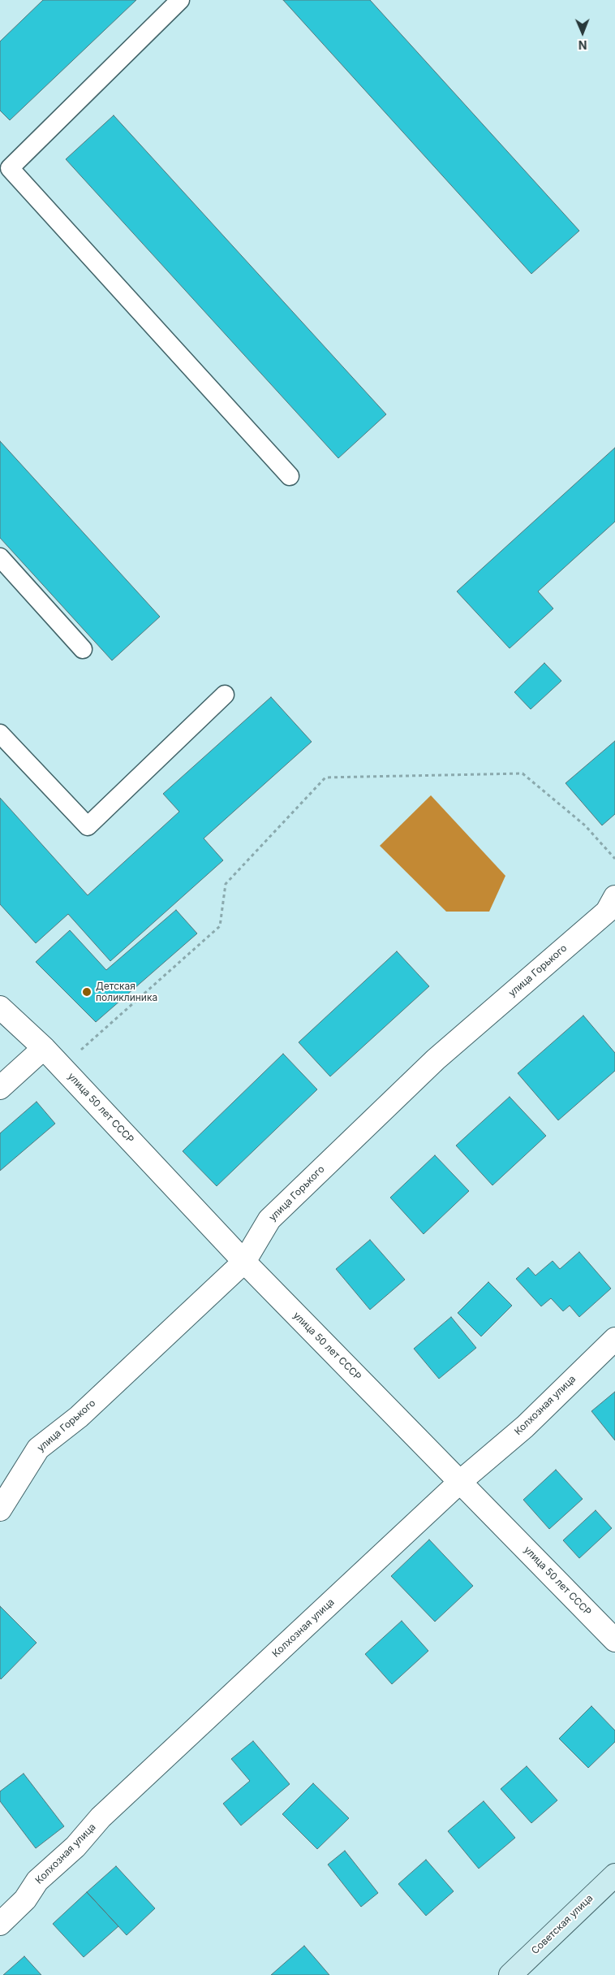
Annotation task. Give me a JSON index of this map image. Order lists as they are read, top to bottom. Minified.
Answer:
{"streets":{"main road":["Советская улица"],"street":["улица Горького","улица 50 лет СССР","Колхозная улица"]},"crossings":[["улица Горького","улица 50 лет СССР"],["улица 50 лет СССР","Колхозная улица"]],"places":["Детская поликлиника"],"north":"bottom"}
